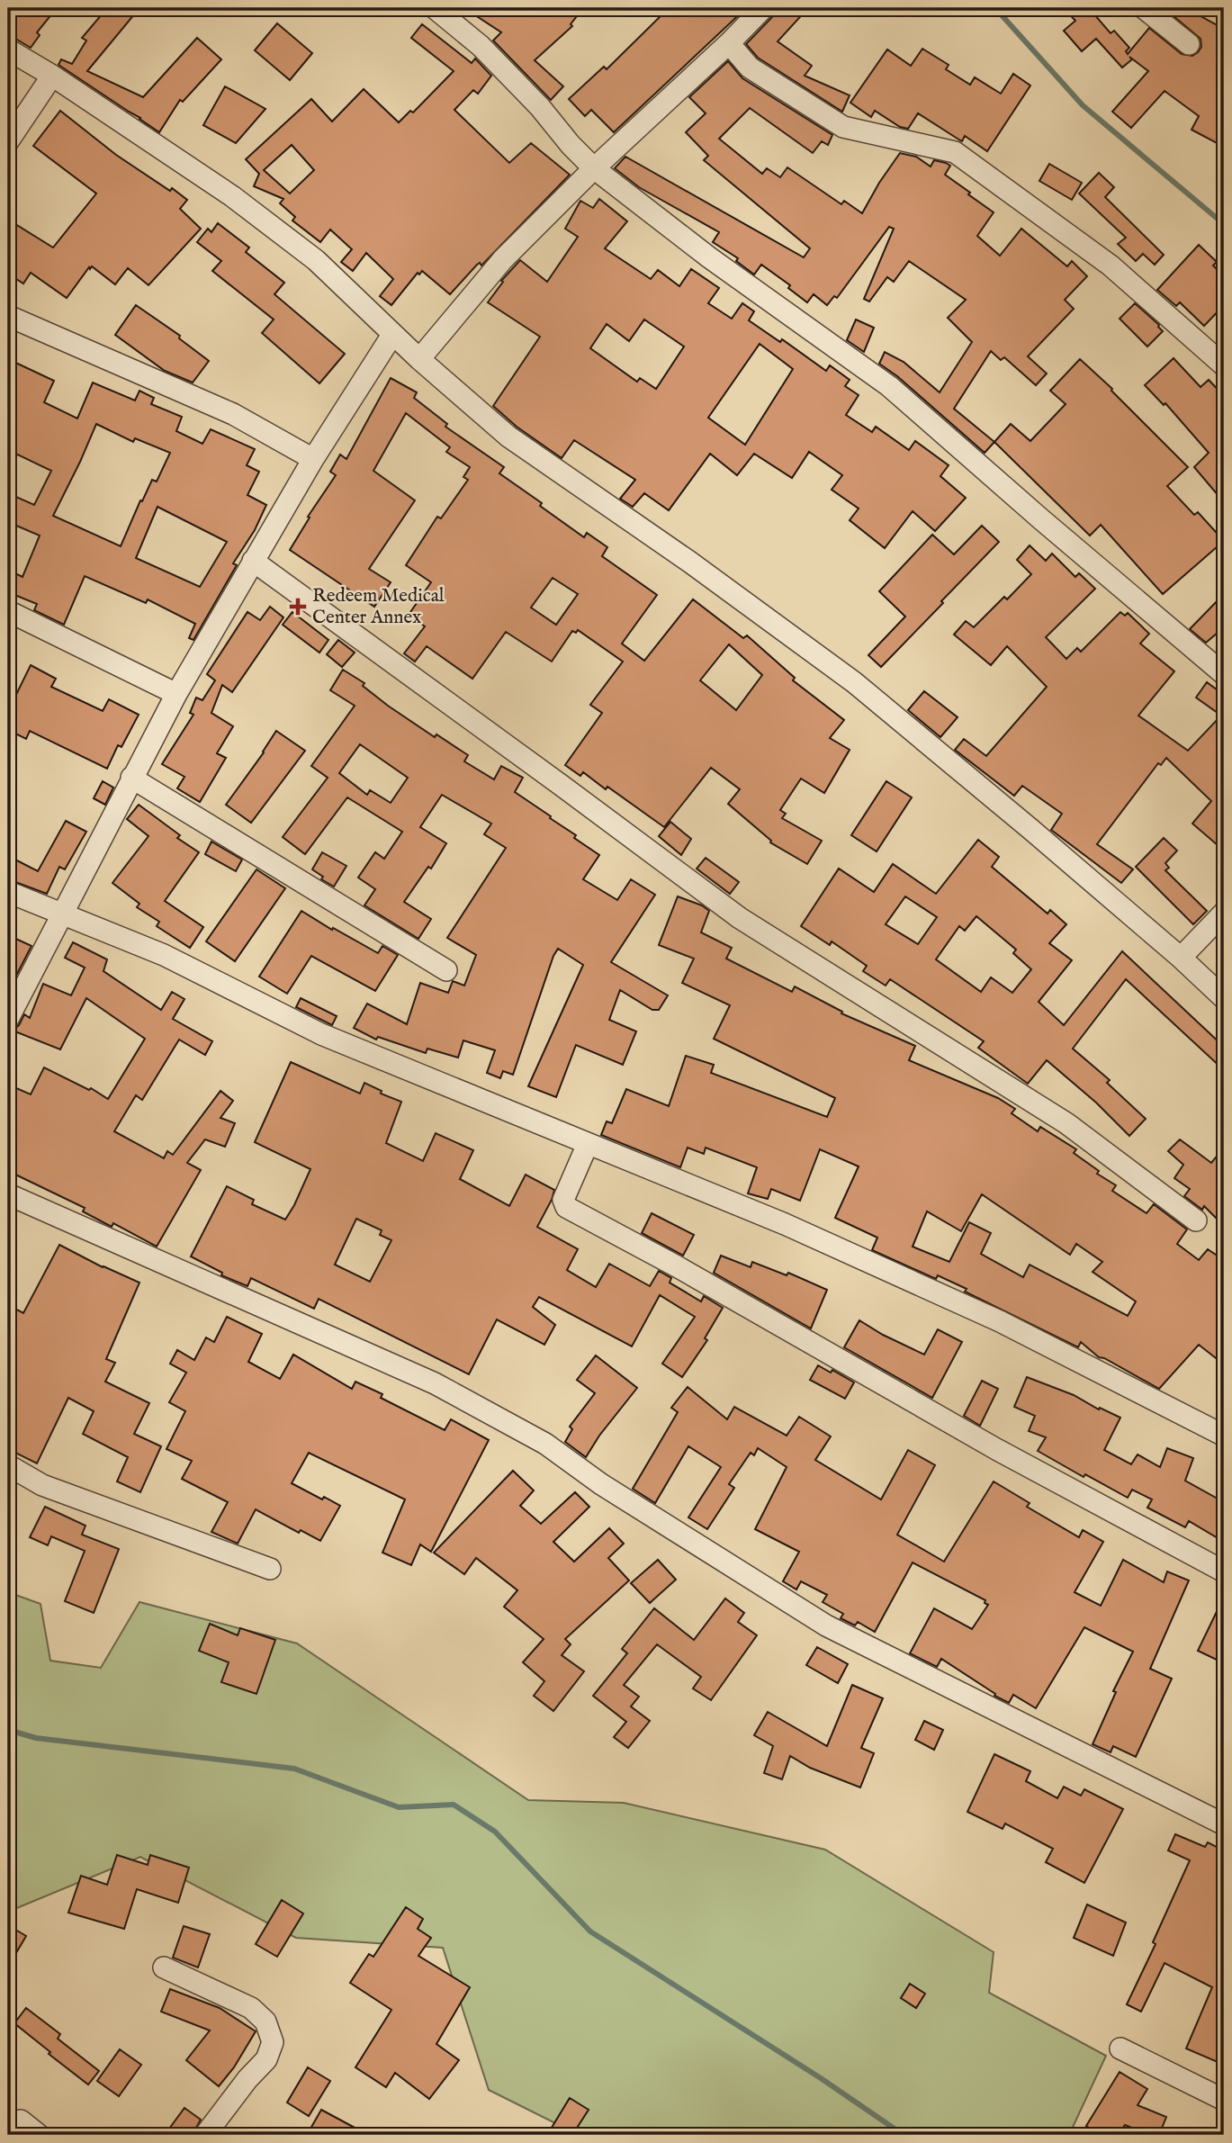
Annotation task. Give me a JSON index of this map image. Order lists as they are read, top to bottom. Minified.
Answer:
{"places":{"health":["Redeem Medical Center Annex"]}}
